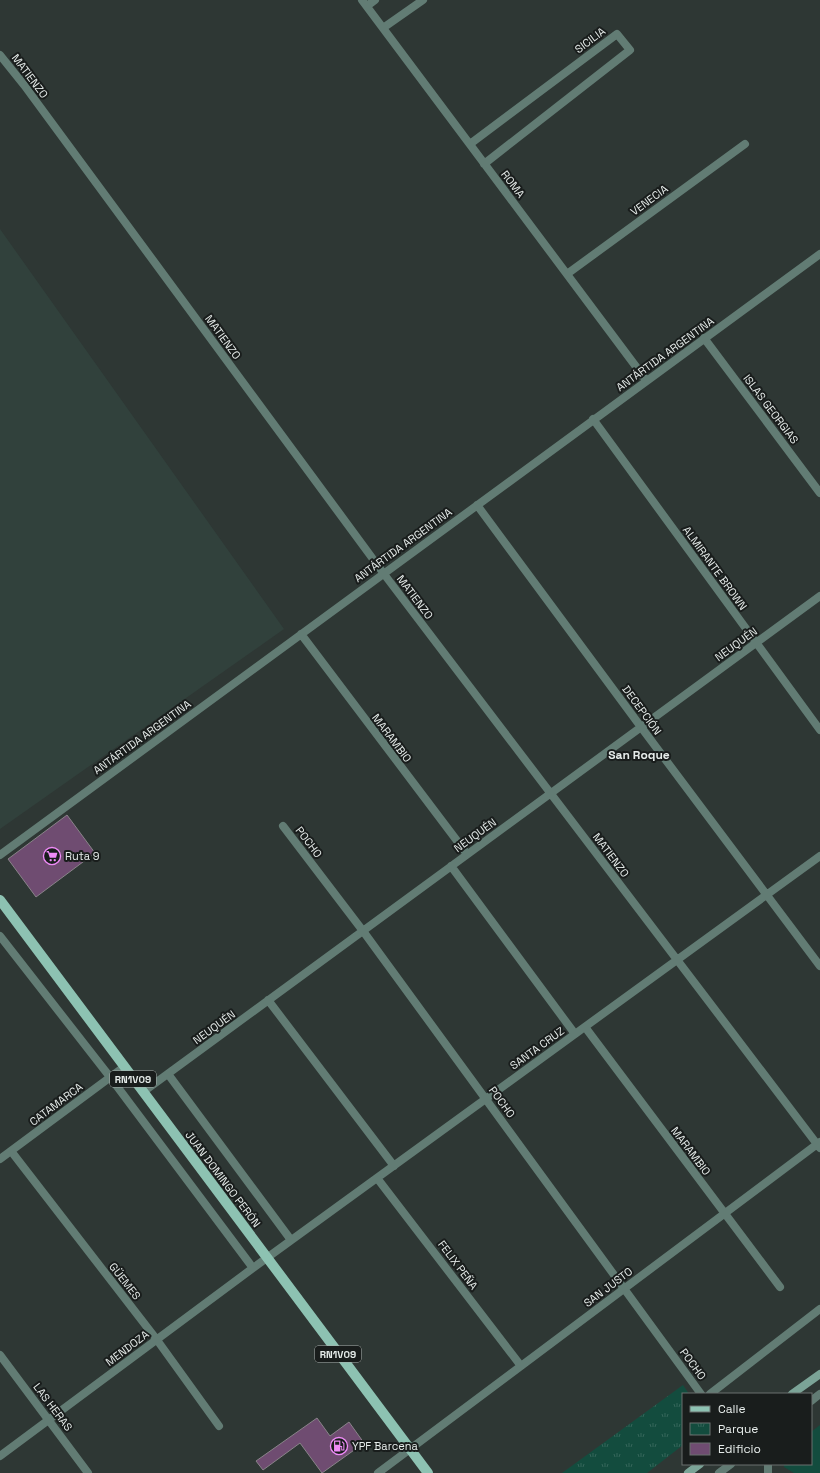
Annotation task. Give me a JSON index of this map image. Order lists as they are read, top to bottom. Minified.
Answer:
{"streets":{"main road":["RN1V09","JUAN DOMINGO PERÓN"],"street":["SICILIA","MATIENZO","ROMA","VENECIA","ANTÁRTIDA ARGENTINA","ISLAS GEORGIAS","ALMIRANTE BROWN","NEUQUÉN","DECEPCIÓN","MARAMBIO","POCHO","SANTA CRUZ","CATAMARCA","FELIX PEÑA","GÜEMES","SAN JUSTO","MENDOZA","LAS HERAS"]},"crossings":[["SICILIA","ROMA"],["MATIENZO","ANTÁRTIDA ARGENTINA"],["MATIENZO","NEUQUÉN"],["MATIENZO","SANTA CRUZ"],["MATIENZO","SAN JUSTO"],["ROMA","VENECIA"],["ROMA","ANTÁRTIDA ARGENTINA"],["ANTÁRTIDA ARGENTINA","ISLAS GEORGIAS"],["ANTÁRTIDA ARGENTINA","ALMIRANTE BROWN"],["ANTÁRTIDA ARGENTINA","DECEPCIÓN"],["ANTÁRTIDA ARGENTINA","MARAMBIO"],["ALMIRANTE BROWN","NEUQUÉN"],["NEUQUÉN","DECEPCIÓN"],["NEUQUÉN","MARAMBIO"],["NEUQUÉN","POCHO"],["NEUQUÉN","JUAN DOMINGO PERÓN"],["DECEPCIÓN","SANTA CRUZ"],["MARAMBIO","SANTA CRUZ"],["MARAMBIO","SAN JUSTO"],["POCHO","SANTA CRUZ"],["POCHO","SAN JUSTO"],["SANTA CRUZ","JUAN DOMINGO PERÓN"],["SANTA CRUZ","FELIX PEÑA"],["SANTA CRUZ","MENDOZA"],["CATAMARCA","JUAN DOMINGO PERÓN"],["CATAMARCA","GÜEMES"],["JUAN DOMINGO PERÓN","SAN JUSTO"],["JUAN DOMINGO PERÓN","MENDOZA"],["FELIX PEÑA","SAN JUSTO"],["GÜEMES","MENDOZA"],["MENDOZA","LAS HERAS"]],"districts":["San Roque"],"places":{"supermarket":["Ruta 9"],"fuel station":["YPF Barcena"]},"legend":["Calle","Parque","Edificio"]}
